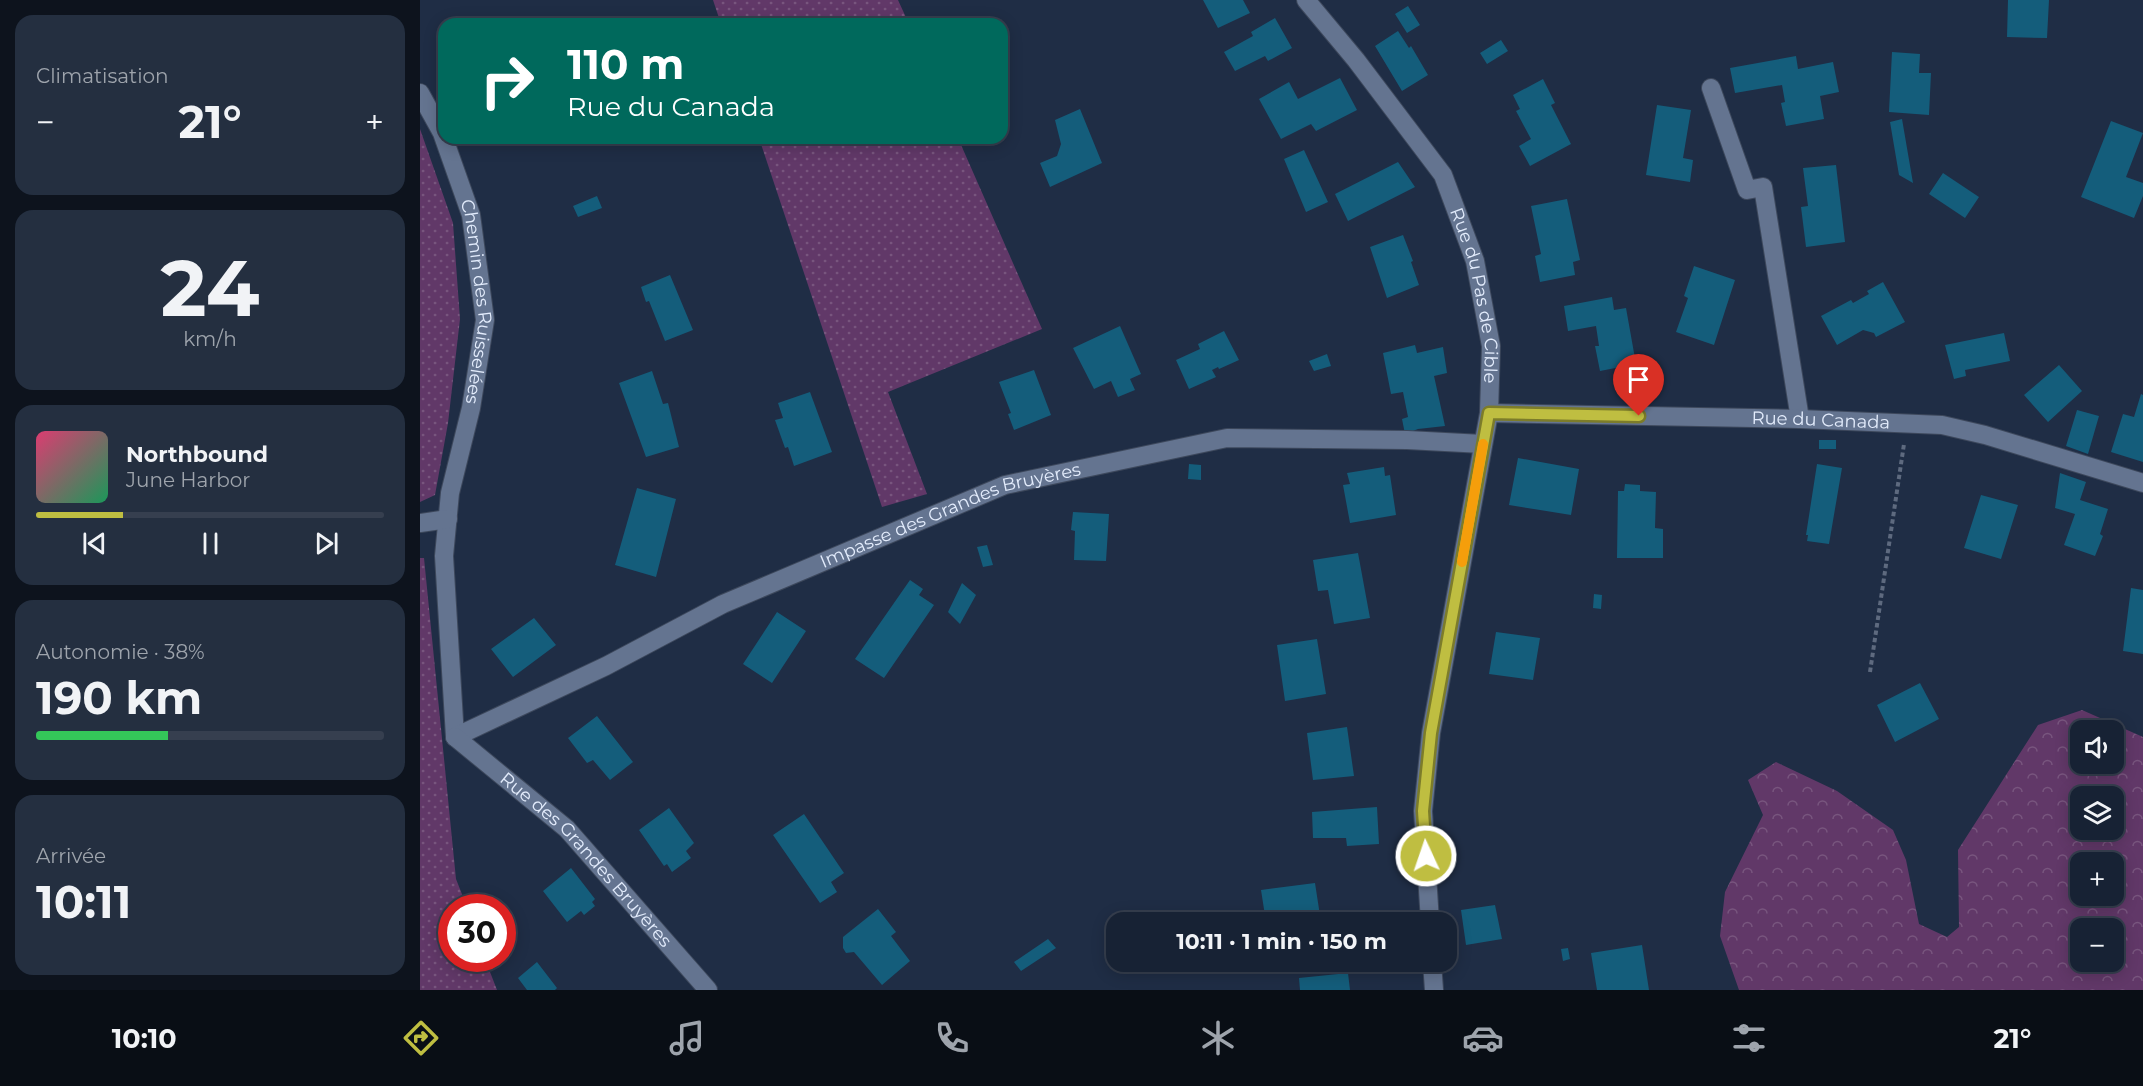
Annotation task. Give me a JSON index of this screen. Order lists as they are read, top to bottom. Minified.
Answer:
{"streets":{"street":["Rue du Pas de Cible","Chemin des Ruisselées","Rue du Canada","Impasse des Grandes Bruyères","Rue des Grandes Bruyères"]},"crossings":[["Rue du Pas de Cible","Rue du Canada"],["Rue du Pas de Cible","Impasse des Grandes Bruyères"],["Chemin des Ruisselées","Impasse des Grandes Bruyères"],["Chemin des Ruisselées","Rue des Grandes Bruyères"],["Impasse des Grandes Bruyères","Rue des Grandes Bruyères"]],"page":{"tile":["Climatisation",["24","km/h"],["Autonomie · 38%","190 km"],["Arrivée","10:11"]],"turn":["110 m","Rue du Canada"],"heat":["−","21°","+"],"song":["Northbound","June Harbor"],"map_buttons":["+","−"],"limit":"30","trip":"10:11 · 1 min · 150 m","tabs":["10:10","21°"]}}
